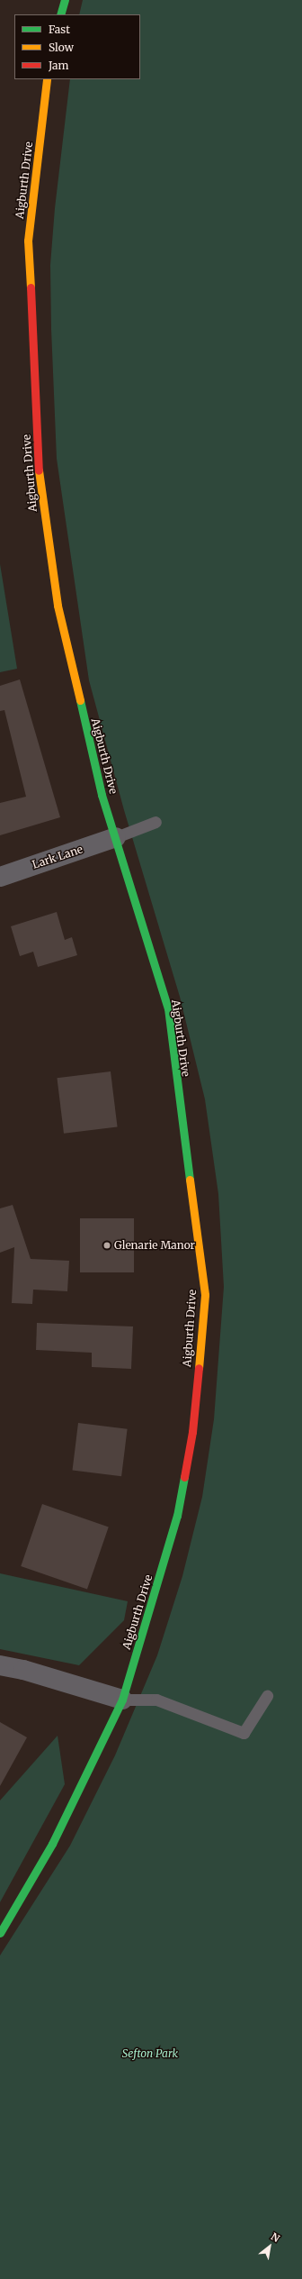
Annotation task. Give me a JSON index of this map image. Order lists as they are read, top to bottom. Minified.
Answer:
{"streets":{"street":["Aigburth Drive","Lark Lane"]},"crossings":[["Aigburth Drive","Lark Lane"]],"parks":["Sefton Park"],"places":["Glenarie Manor"],"legend":["Fast","Slow","Jam"],"north":"top right"}
